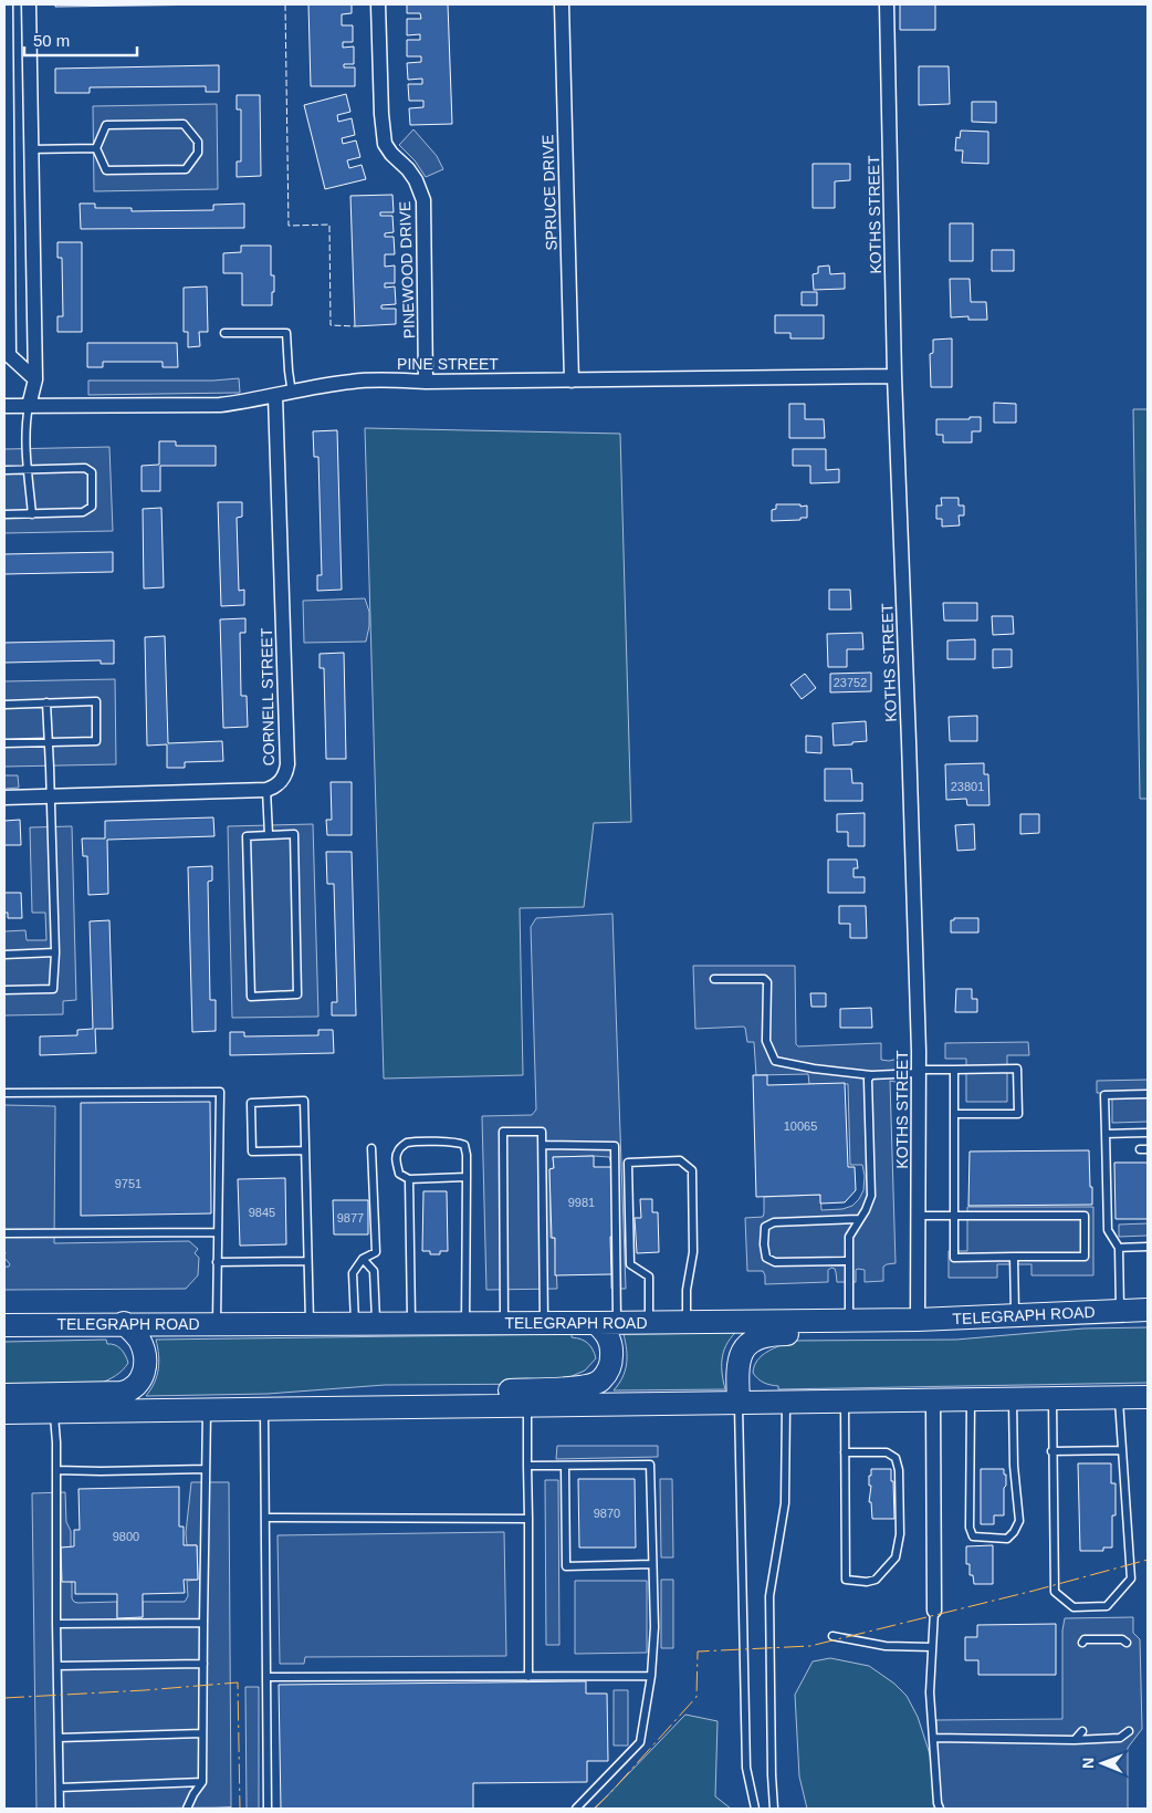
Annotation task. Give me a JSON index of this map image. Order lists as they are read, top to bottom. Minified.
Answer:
{"streets":{"main road":["TELEGRAPH ROAD"],"street":["SPRUCE DRIVE","KOTHS STREET","PINEWOOD DRIVE","PINE STREET","CORNELL STREET"]},"crossings":[["SPRUCE DRIVE","PINE STREET"],["KOTHS STREET","PINE STREET"],["KOTHS STREET","TELEGRAPH ROAD"],["PINEWOOD DRIVE","PINE STREET"],["PINE STREET","CORNELL STREET"]],"house_numbers":["23752","23801","10065","9751","9981","9845","9877","9870","9800"],"scale_bar":"50 m","north":"left"}
